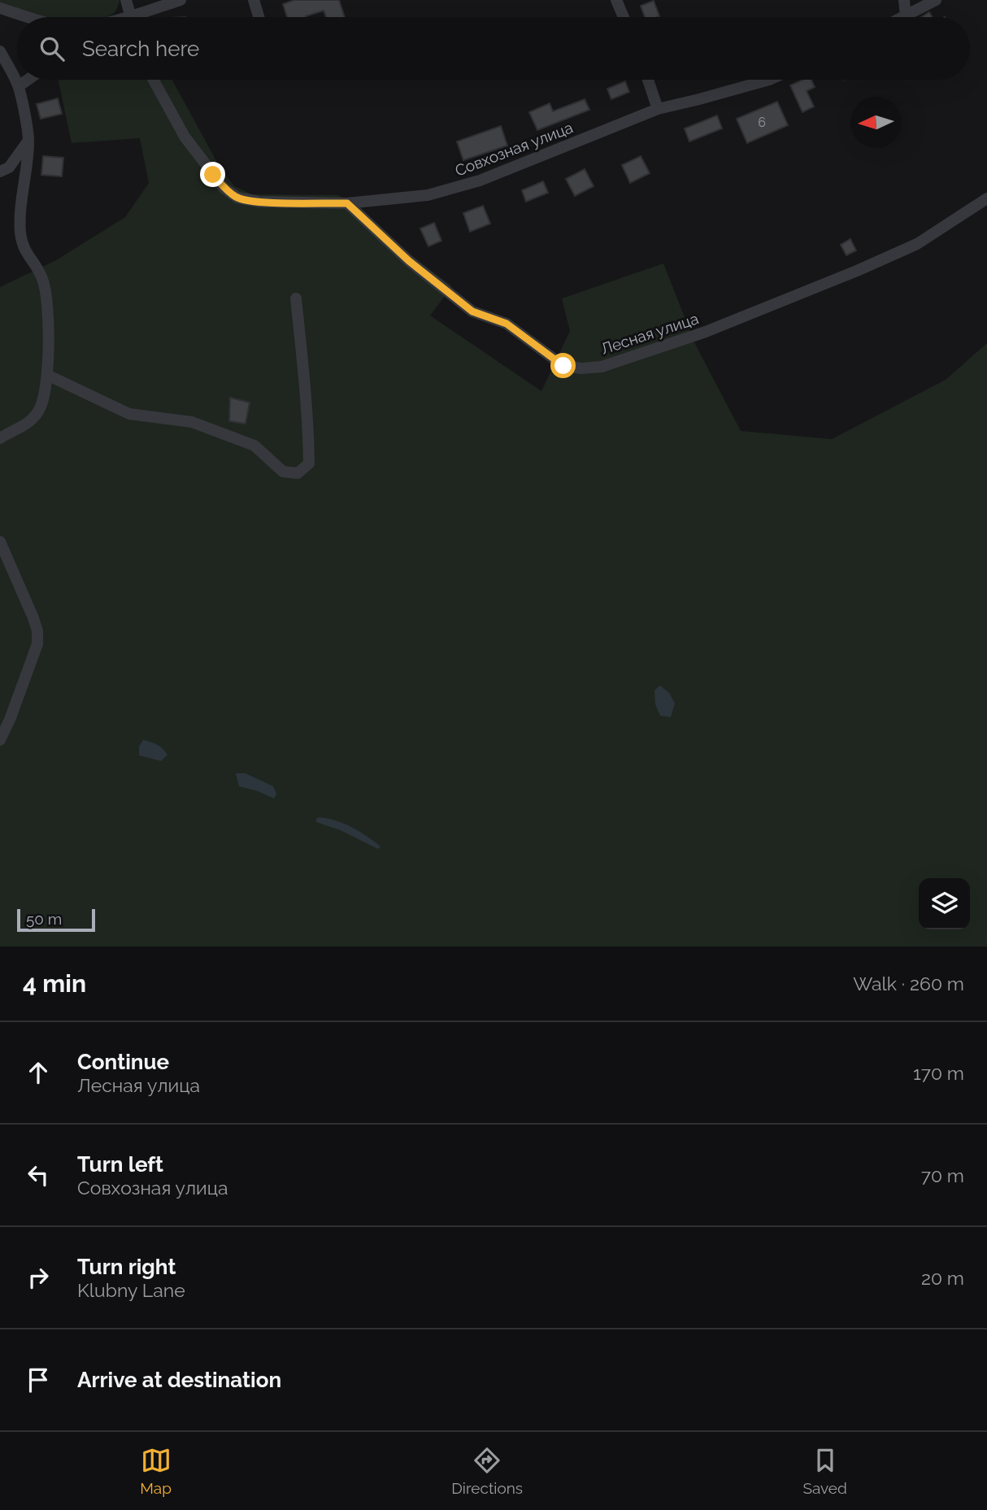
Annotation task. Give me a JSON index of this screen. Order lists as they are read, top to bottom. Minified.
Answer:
{"streets":{"street":["Совхозная улица","Лесная улица"]},"crossings":[["Совхозная улица","Лесная улица"]],"house_numbers":["6"],"scale_bar":"50 m","north":"left","page":{"search":"Search here","scale":"50 m","heading":["4 min","Walk · 260 m"],"list":[["Continue","Лесная улица","170 m"],["Turn left","Совхозная улица","70 m"],["Turn right","Klubny Lane","20 m"],"Arrive at destination"],"nav":["Map","Directions","Saved"]}}
